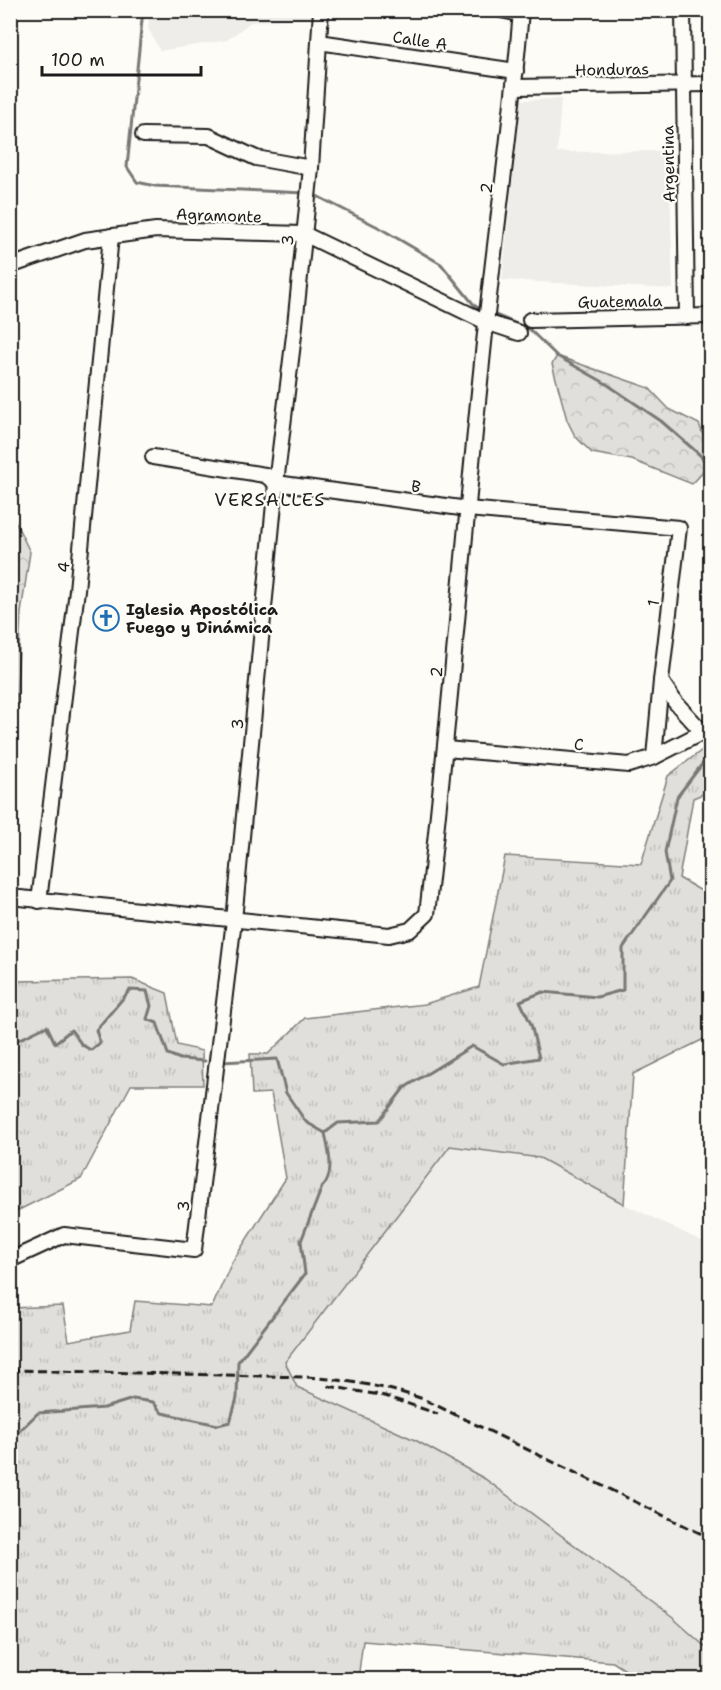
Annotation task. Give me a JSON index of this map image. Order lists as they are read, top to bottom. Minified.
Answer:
{"streets":{"street":["Calle A","Honduras","Argentina","2","Agramonte","3","Guatemala","B","4","1","C"]},"crossings":[["Calle A","2"],["Calle A","3"],["Honduras","Argentina"],["Honduras","2"],["Argentina","Guatemala"],["2","Agramonte"],["2","3"],["2","B"],["2","4"],["2","C"],["Agramonte","3"],["Agramonte","4"],["3","B"],["B","1"],["1","C"]],"districts":["VERSALLES"],"places":{"church":["Iglesia Apostólica Fuego y Dinámica"]},"scale_bar":"100 m"}
